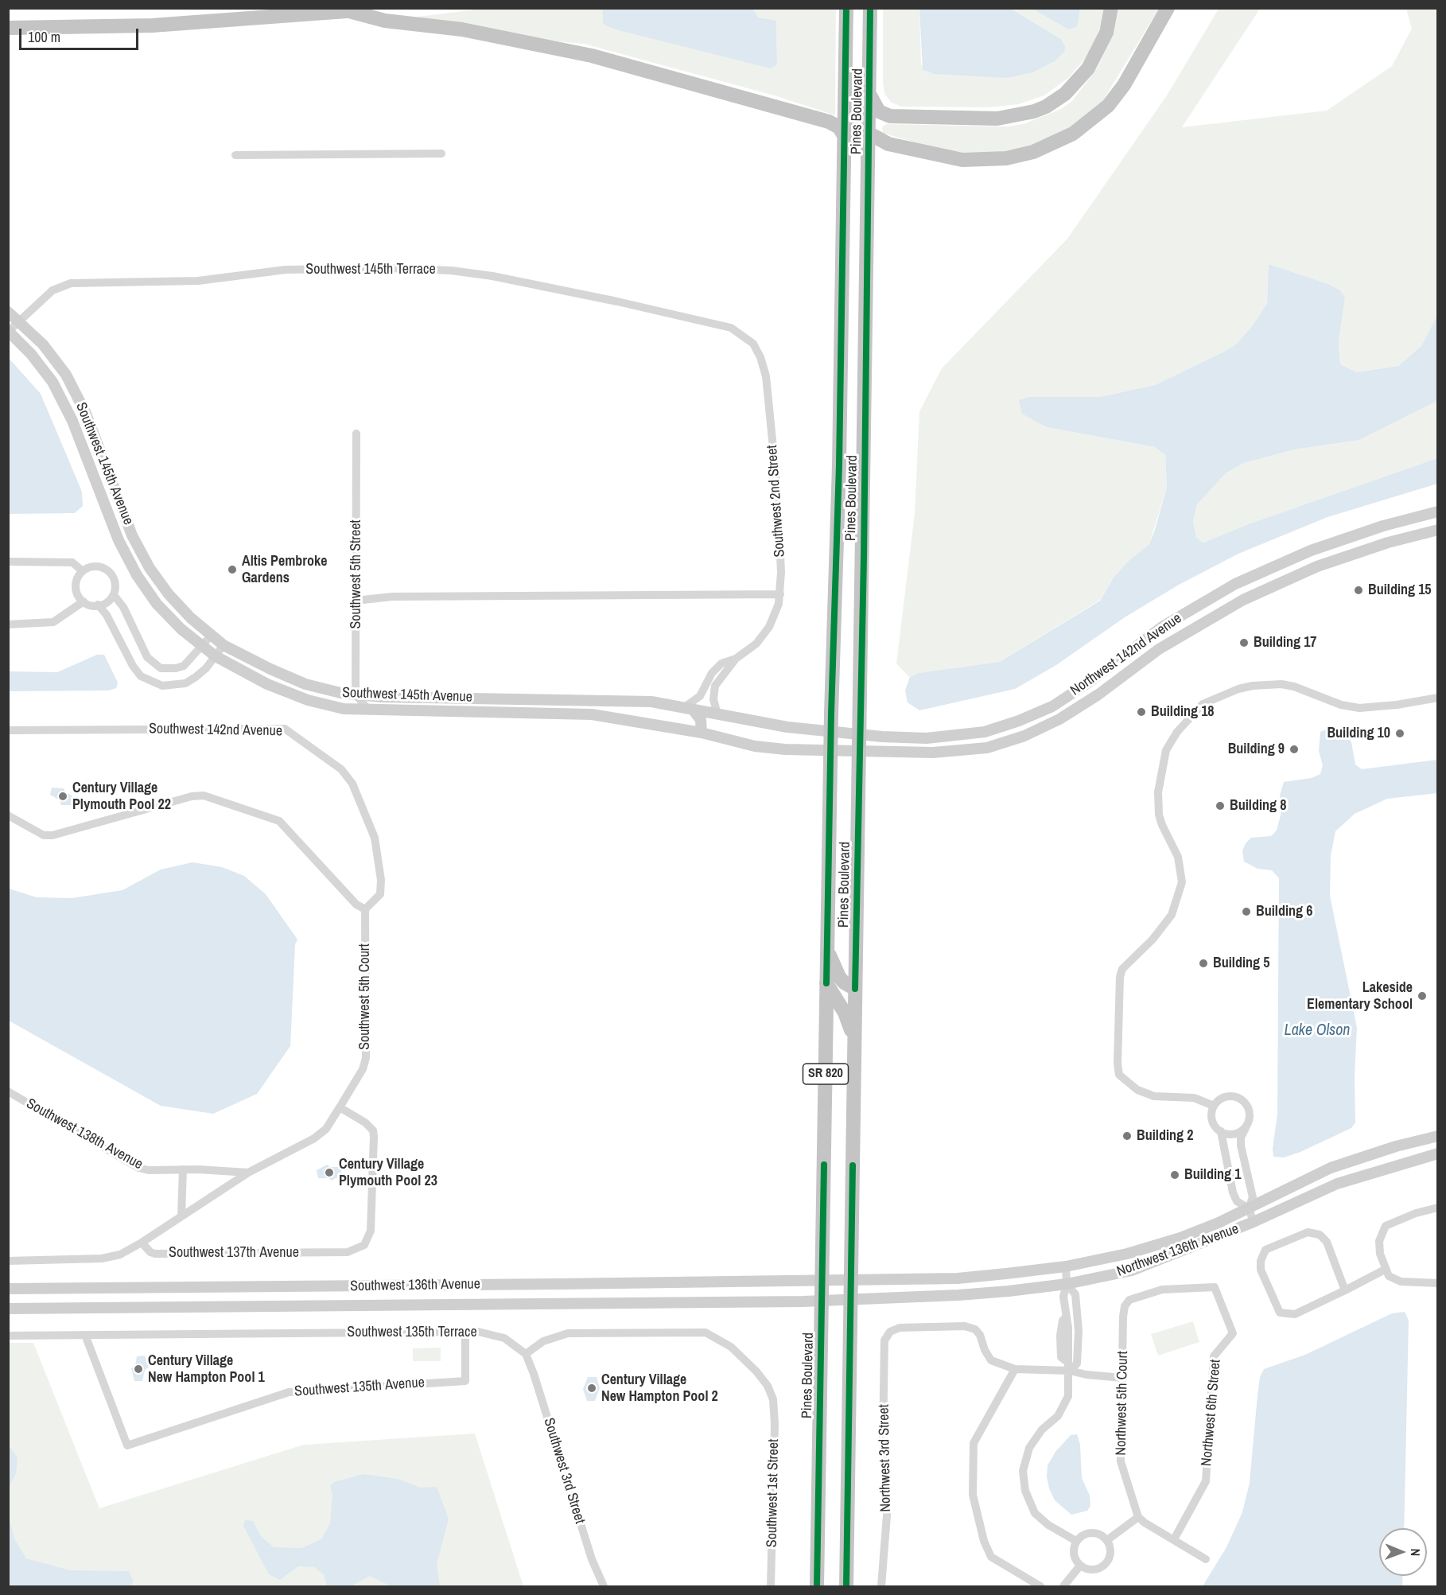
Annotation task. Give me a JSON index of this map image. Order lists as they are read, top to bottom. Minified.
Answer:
{"streets":{"highway":["Pines Boulevard","SR 820"],"street":["Southwest 145th Terrace","Southwest 145th Avenue","Southwest 2nd Street","Southwest 5th Street","Northwest 142nd Avenue","Southwest 142nd Avenue","Southwest 5th Court","Southwest 138th Avenue","Northwest 136th Avenue","Southwest 137th Avenue","Southwest 136th Avenue","Southwest 135th Terrace","Southwest 135th Avenue","Northwest 5th Court","Northwest 6th Street","Northwest 3rd Street","Southwest 3rd Street","Southwest 1st Street"]},"crossings":[["Pines Boulevard","Southwest 145th Avenue"],["Pines Boulevard","Northwest 142nd Avenue"],["Pines Boulevard","Northwest 136th Avenue"],["Pines Boulevard","Southwest 136th Avenue"],["Southwest 145th Terrace","Southwest 145th Avenue"],["Southwest 145th Terrace","Southwest 2nd Street"],["Southwest 145th Avenue","Southwest 2nd Street"],["Southwest 145th Avenue","Southwest 5th Street"],["Southwest 145th Avenue","Northwest 142nd Avenue"],["Southwest 142nd Avenue","Southwest 5th Court"],["Southwest 5th Court","Southwest 137th Avenue"],["Northwest 136th Avenue","Southwest 136th Avenue"],["Southwest 135th Terrace","Southwest 135th Avenue"],["Southwest 135th Terrace","Southwest 3rd Street"],["Southwest 135th Terrace","Southwest 1st Street"],["Northwest 5th Court","Northwest 6th Street"],["Southwest 3rd Street","Southwest 1st Street"]],"water":["Lake Olson"],"places":["Altis Pembroke Gardens","Building 15","Building 17","Building 18","Building 10","Building 9","Century Village Plymouth Pool 22","Building 8","Building 6","Building 5","Lakeside Elementary School","Building 2","Century Village Plymouth Pool 23","Building 1","Century Village New Hampton Pool 1","Century Village New Hampton Pool 2"],"scale_bar":"100 m","north":"right"}
